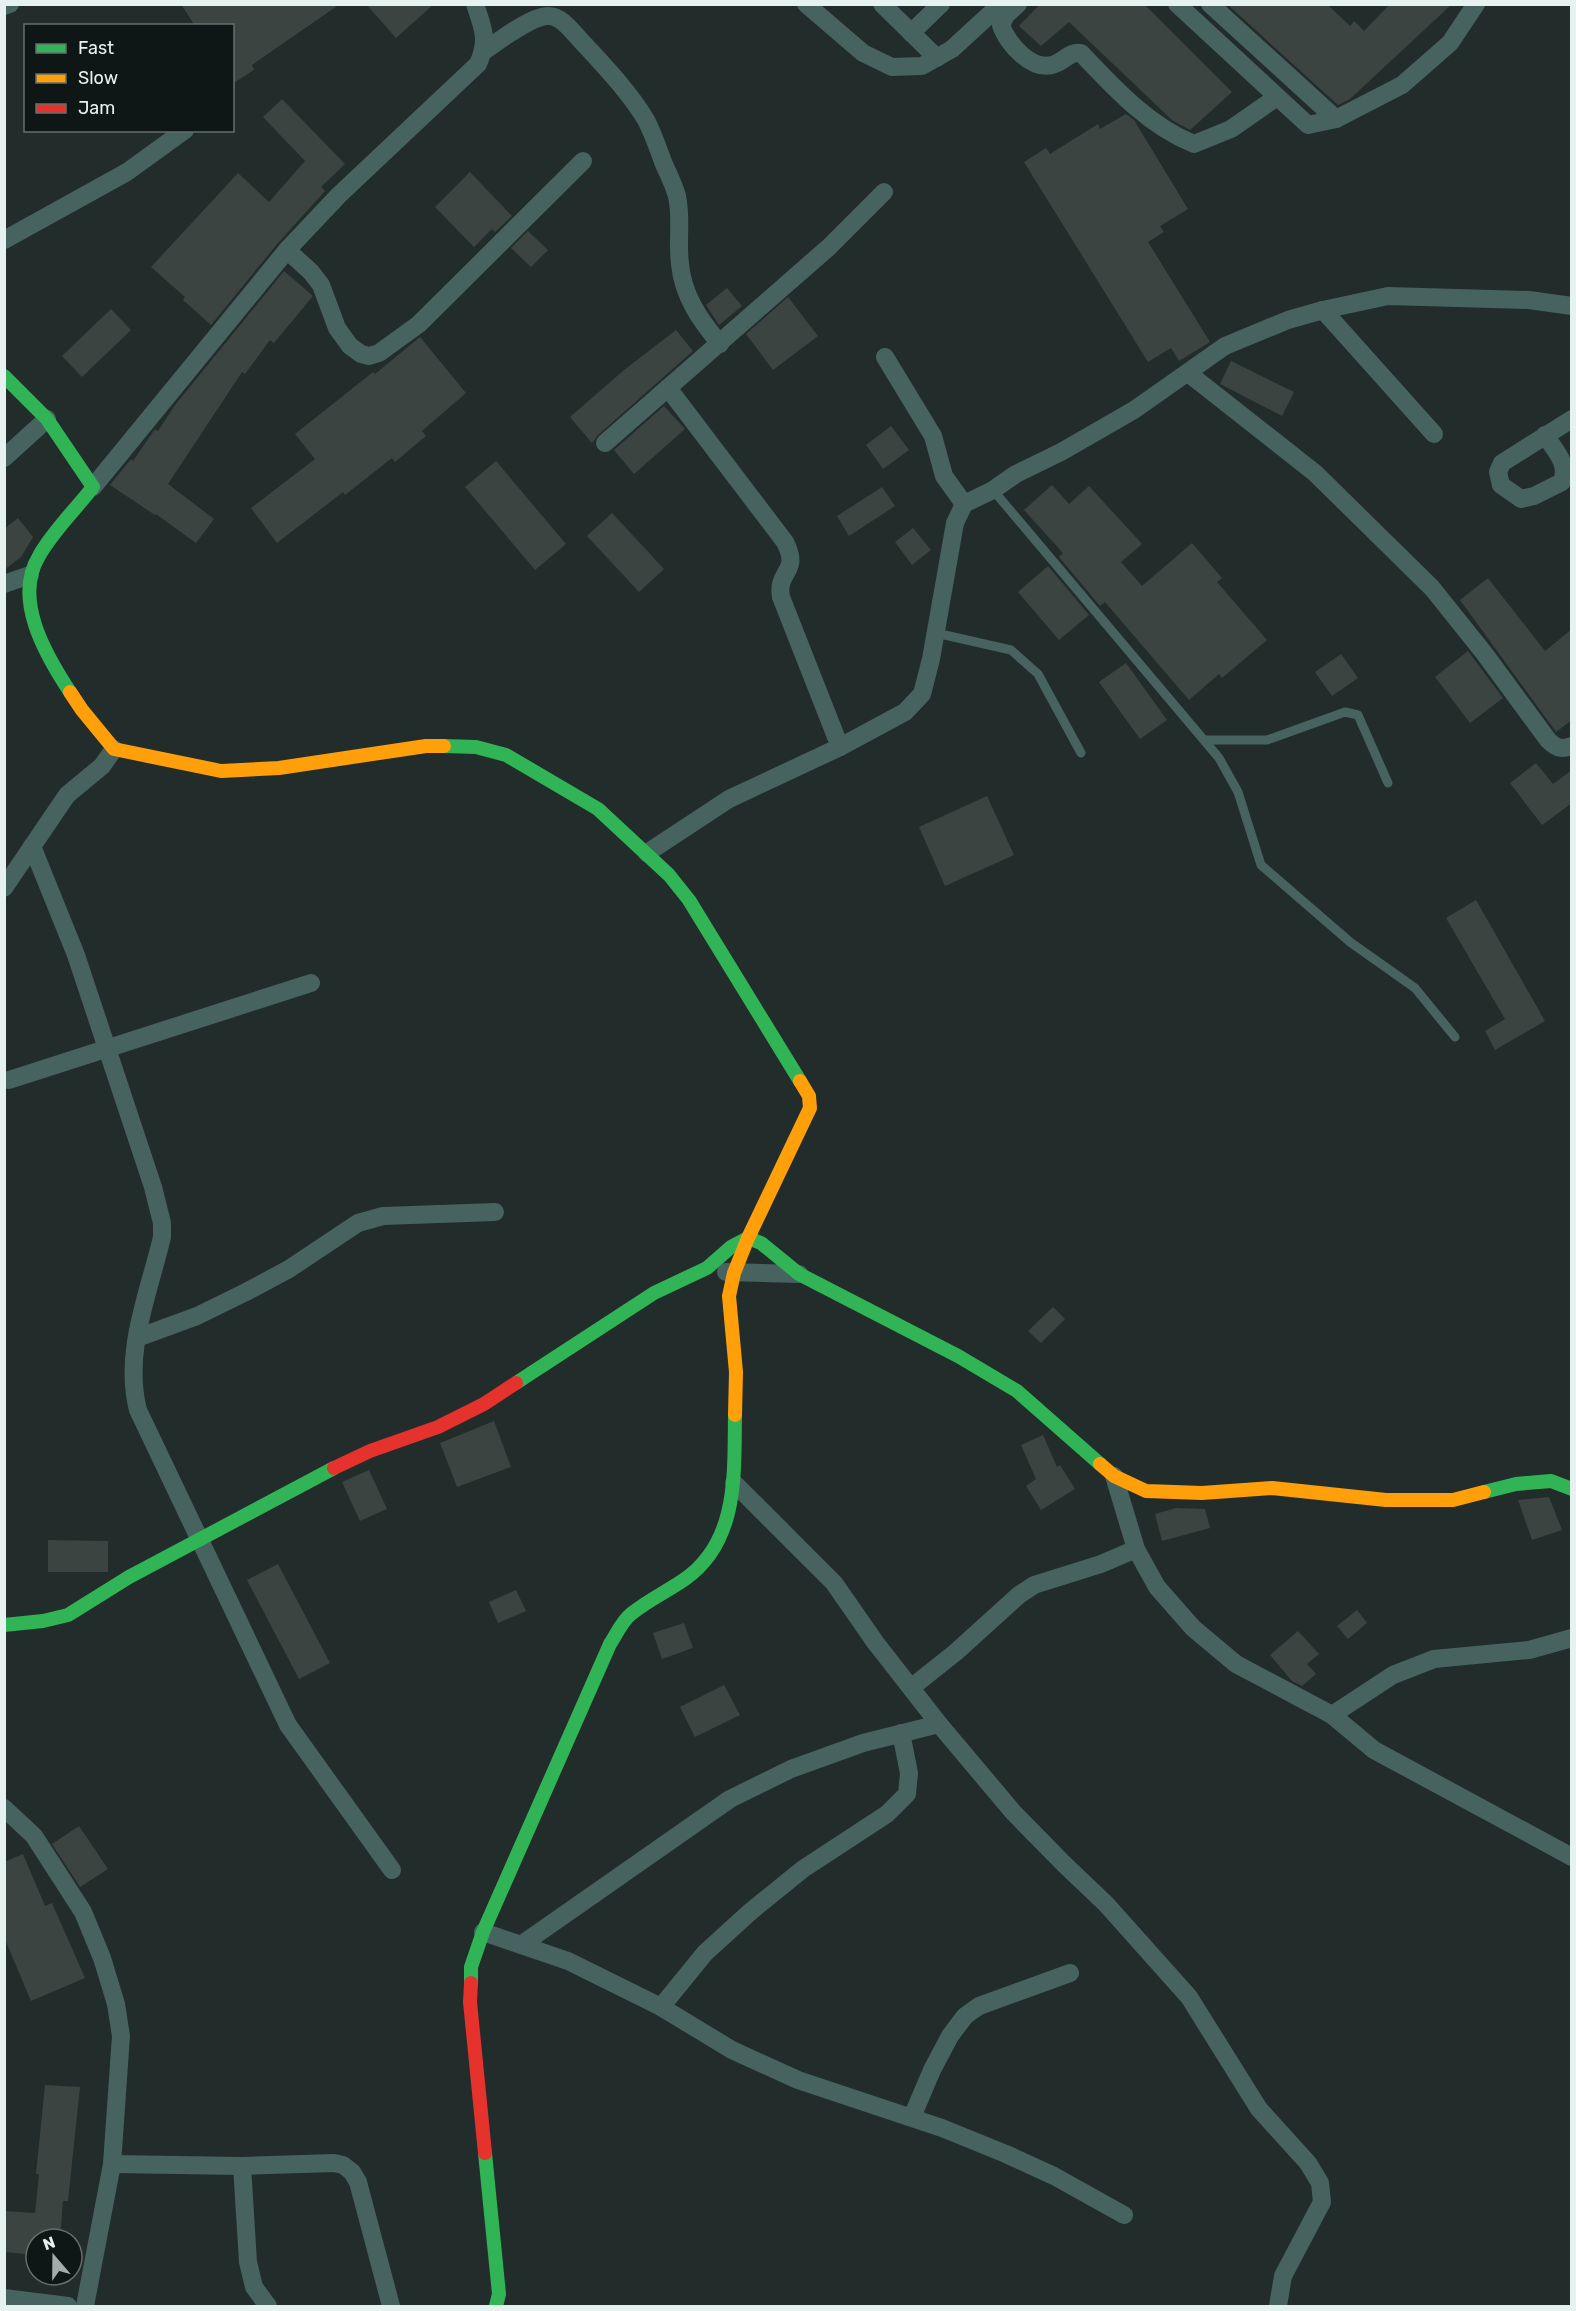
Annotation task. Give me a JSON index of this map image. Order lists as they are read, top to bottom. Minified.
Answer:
{"legend":["Fast","Slow","Jam"],"north":"top"}
